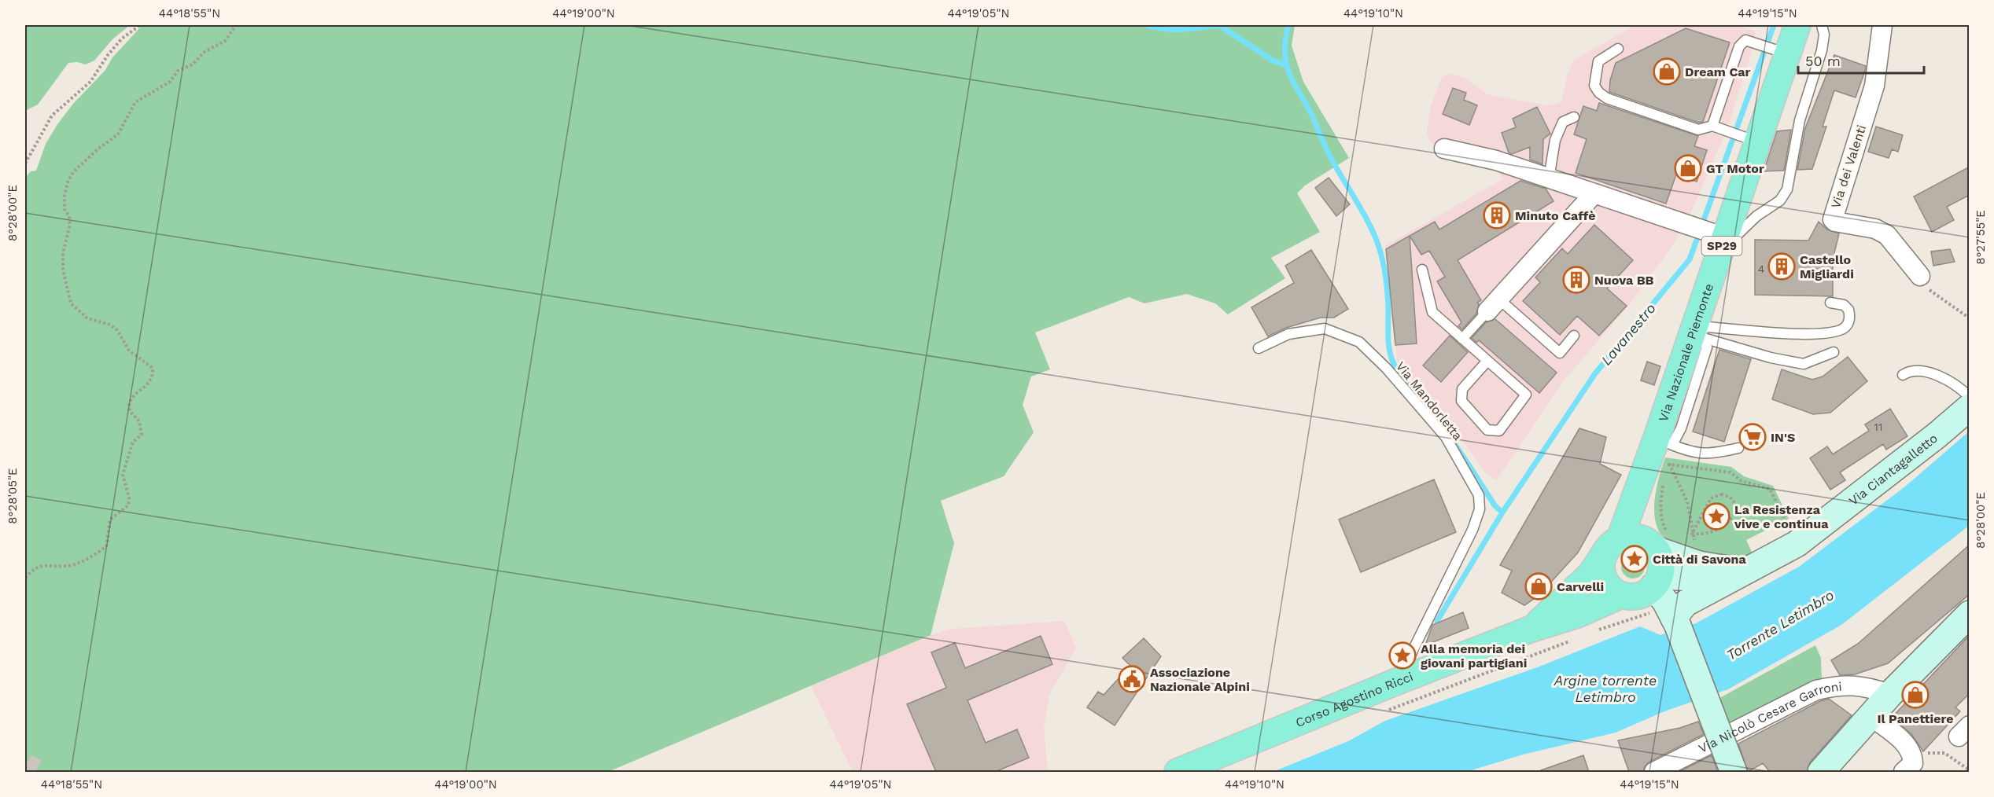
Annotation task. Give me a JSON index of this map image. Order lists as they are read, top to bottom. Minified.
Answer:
{"streets":{"main road":["SP29","Via Nazionale Piemonte","Via Ciantagalletto","Corso Agostino Ricci"],"street":["Via dei Valenti","Via Nicolò Cesare Garroni"],"lane":["Via Mandorletta"]},"crossings":[["Via Nazionale Piemonte","Via Ciantagalletto"],["Via Nazionale Piemonte","Corso Agostino Ricci"],["Via Mandorletta","Corso Agostino Ricci"],["Via Ciantagalletto","Corso Agostino Ricci"]],"water":["Lavanestro","Torrente Letimbro","Argine torrente Letimbro"],"places":{"shop":["Dream Car","GT Motor","Carvelli","Il Panettiere"],"building":["Minuto Caffè","Castello Migliardi","Nuova BB"],"supermarket":["IN'S"],"place":["La Resistenza vive e continua","Città di Savona","Alla memoria dei giovani partigiani"],"public building":["Associazione Nazionale Alpini"]},"house_numbers":["4","11"],"scale_bar":"50 m","coordinates":["44°18'55\"N","44°19'00\"N","44°19'05\"N","44°19'10\"N","44°19'15\"N","8°28'00\"E","8°27'55\"E","8°28'05\"E"]}
